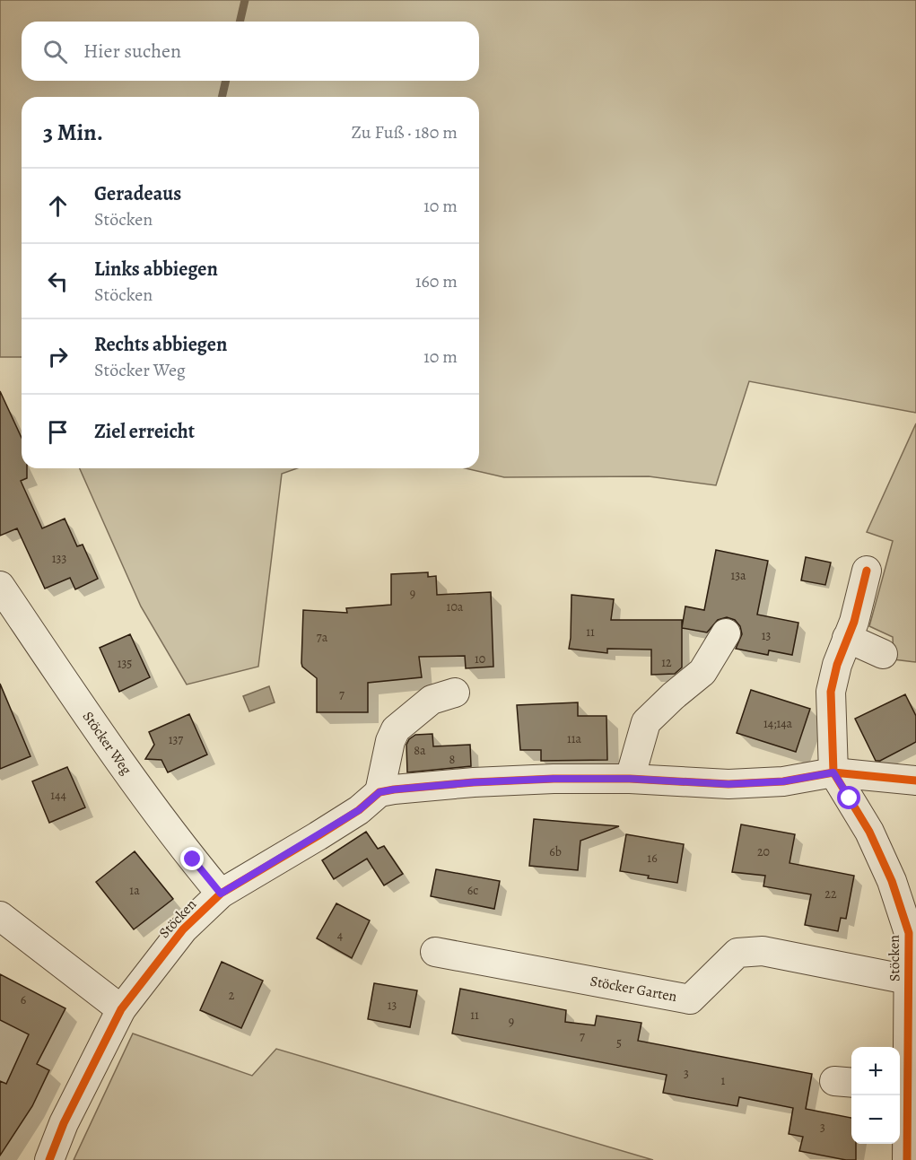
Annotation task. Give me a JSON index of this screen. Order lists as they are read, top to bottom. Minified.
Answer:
{"streets":{"street":["Stöcker Weg","Stöcken","Stöcker Garten"]},"crossings":[["Stöcker Weg","Stöcken"],["Stöcken","Stöcker Garten"]],"house_numbers":["133","13a","9","10a","11","13","7a","10","12","135","7","14;14a","11a","137","8a","8","144","6b","20","16","1a","6c","22","4","2","6","13","11","9","7","5","3","1","3"],"page":{"search":"Hier suchen","heading":["3 Min.","Zu Fuß · 180 m"],"list":[["Geradeaus","Stöcken","10 m"],["Links abbiegen","Stöcken","160 m"],["Rechts abbiegen","Stöcker Weg","10 m"],"Ziel erreicht"],"map_buttons":["+","−"]}}
